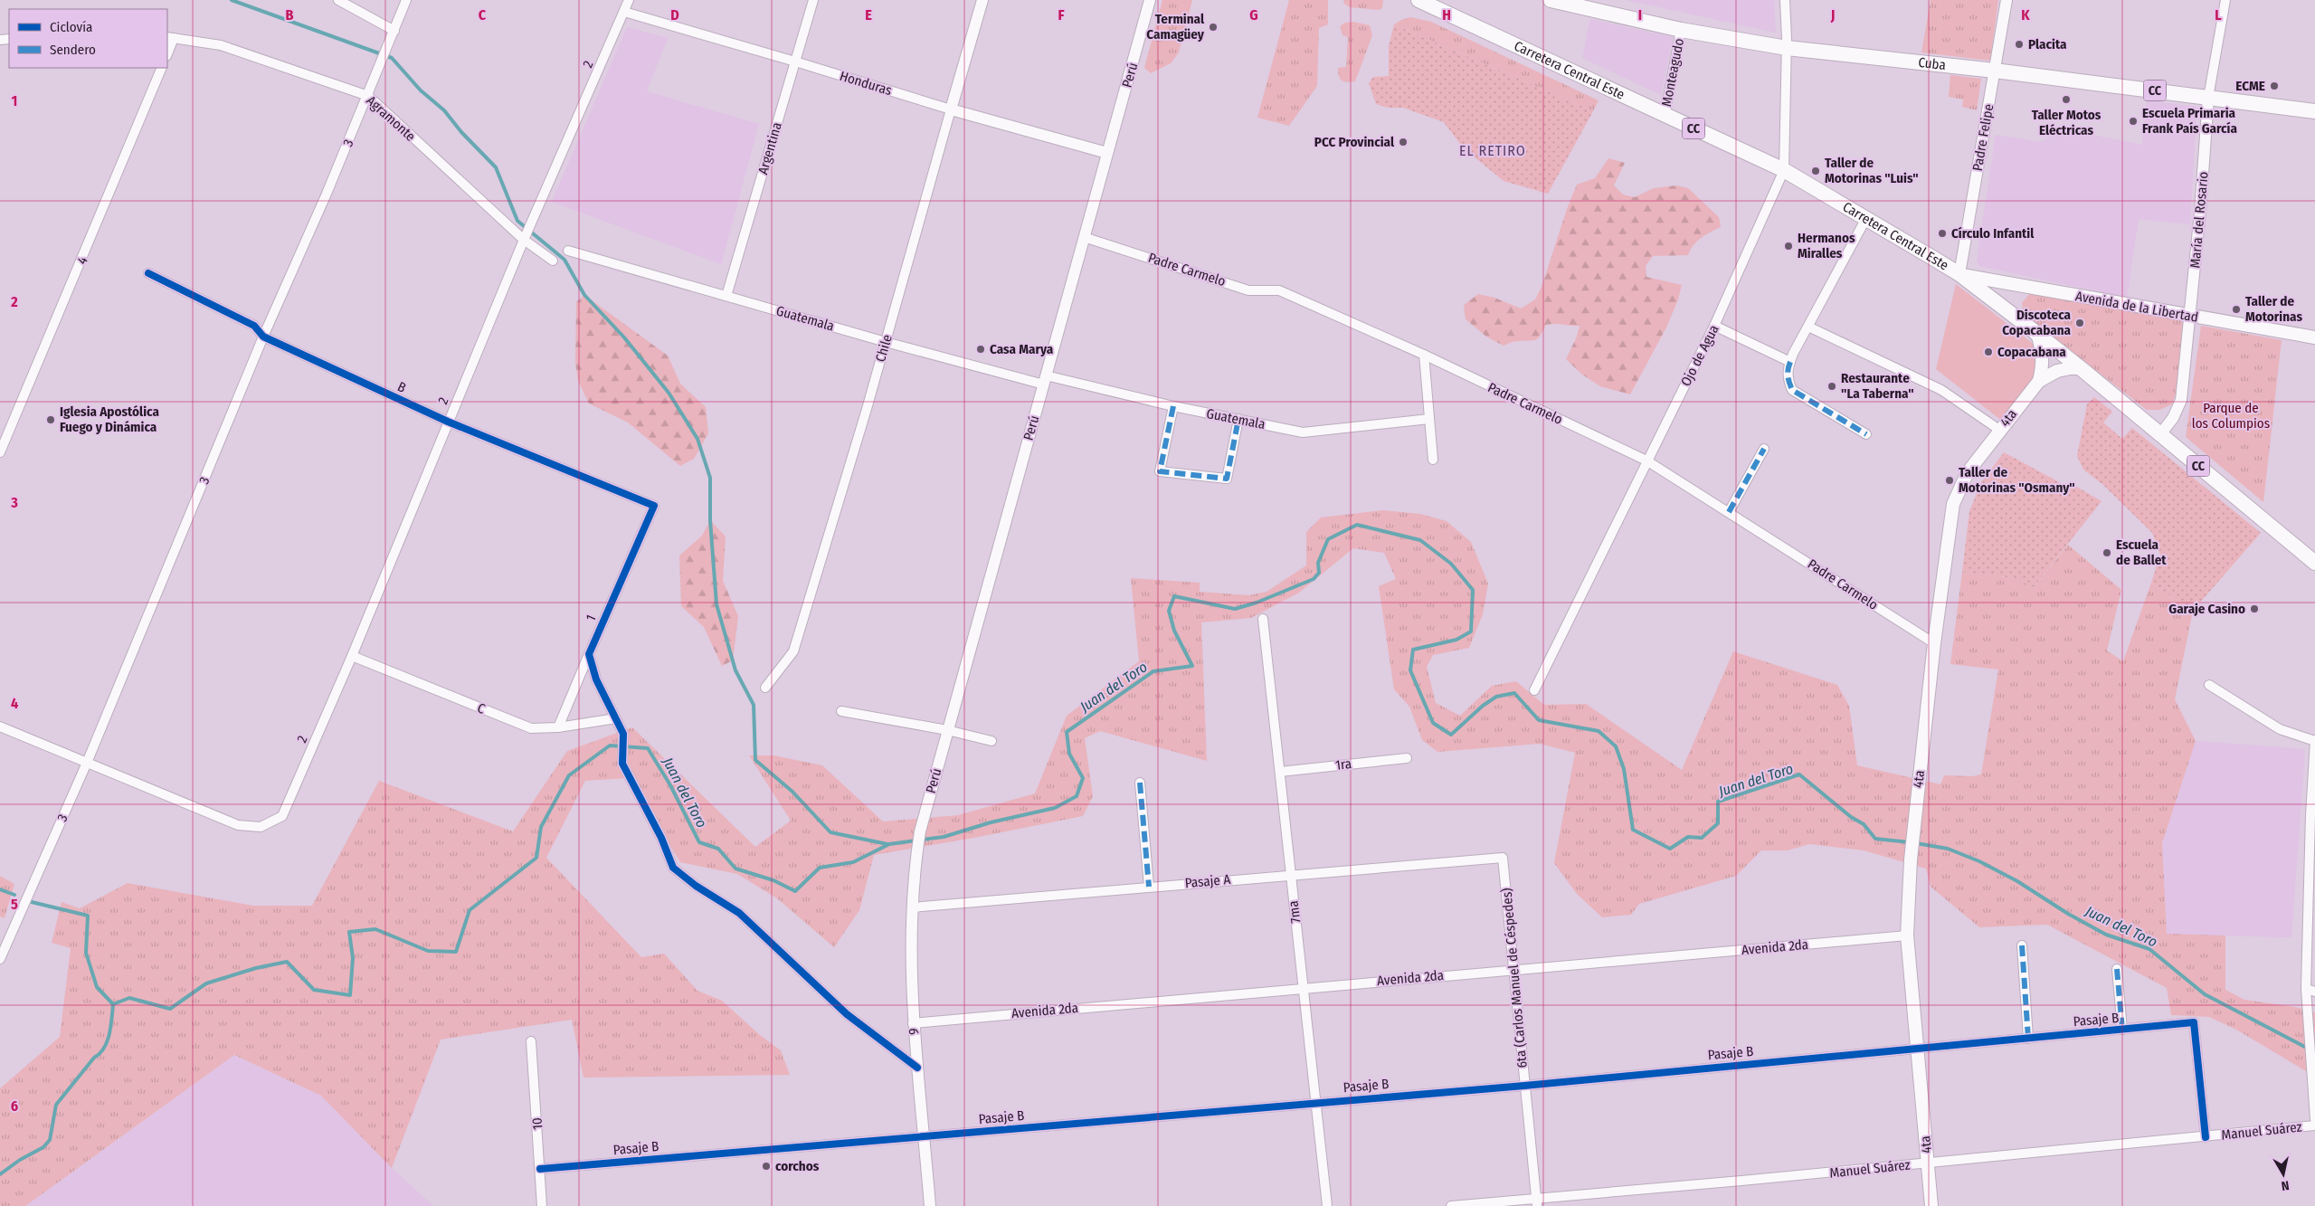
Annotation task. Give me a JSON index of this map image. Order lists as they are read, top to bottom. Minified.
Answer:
{"streets":{"main road":["Cuba","Carretera Central Este","CC","Avenida de la Libertad","4ta"],"street":["2","Monteagudo","Perú","Honduras","Agramonte","Padre Felipe","3","Argentina","María del Rosario","4","Padre Carmelo","Guatemala","Chile","Ojo de Agua","B","1","C","1ra","Pasaje A","7ma","Avenida 2da","6ta (Carlos Manuel de Céspedes)","Pasaje B","9","10","Manuel Suárez"]},"crossings":[["Cuba","Monteagudo"],["Cuba","Padre Felipe"],["Cuba","María del Rosario"],["Cuba","Ojo de Agua"],["2","Honduras"],["2","Agramonte"],["2","3"],["2","B"],["2","C"],["Carretera Central Este","Monteagudo"],["Carretera Central Este","Padre Felipe"],["Carretera Central Este","María del Rosario"],["Carretera Central Este","Avenida de la Libertad"],["Carretera Central Este","Ojo de Agua"],["Carretera Central Este","4ta"],["Perú","Honduras"],["Perú","Padre Carmelo"],["Perú","Guatemala"],["Perú","9"],["Honduras","Argentina"],["Honduras","Chile"],["Agramonte","3"],["Padre Felipe","Avenida de la Libertad"],["3","B"],["Argentina","Guatemala"],["María del Rosario","Avenida de la Libertad"],["Padre Carmelo","Ojo de Agua"],["Padre Carmelo","4ta"],["Guatemala","Chile"],["B","1"],["4ta","Avenida 2da"],["4ta","Pasaje B"],["4ta","Manuel Suárez"],["1","C"],["1ra","7ma"],["Pasaje A","7ma"],["Pasaje A","6ta (Carlos Manuel de Céspedes)"],["Pasaje A","9"],["7ma","Avenida 2da"],["7ma","Pasaje B"],["Avenida 2da","6ta (Carlos Manuel de Céspedes)"],["Avenida 2da","9"],["6ta (Carlos Manuel de Céspedes)","Pasaje B"],["6ta (Carlos Manuel de Céspedes)","Manuel Suárez"],["Pasaje B","9"],["Pasaje B","10"],["Pasaje B","Manuel Suárez"]],"districts":["EL RETIRO"],"water":["Juan del Toro"],"parks":["Parque de los Columpios"],"places":["Terminal Camagüey","Placita","ECME","Taller Motos Eléctricas","Escuela Primaria Frank País García","PCC Provincial","Taller de Motorinas \"Luis\"","Círculo Infantil","Hermanos Miralles","Taller de Motorinas","Discoteca Copacabana","Casa Marya","Copacabana","Restaurante \"La Taberna\"","Iglesia Apostólica Fuego y Dinámica","Taller de Motorinas \"Osmany\"","Escuela de Ballet","Garaje Casino","corchos"],"legend":["Ciclovía","Sendero"],"north":"bottom","grid":{"columns":["B","C","D","E","F","G","H","I","J","K","L"],"rows":["1","2","3","4","5","6"]}}
